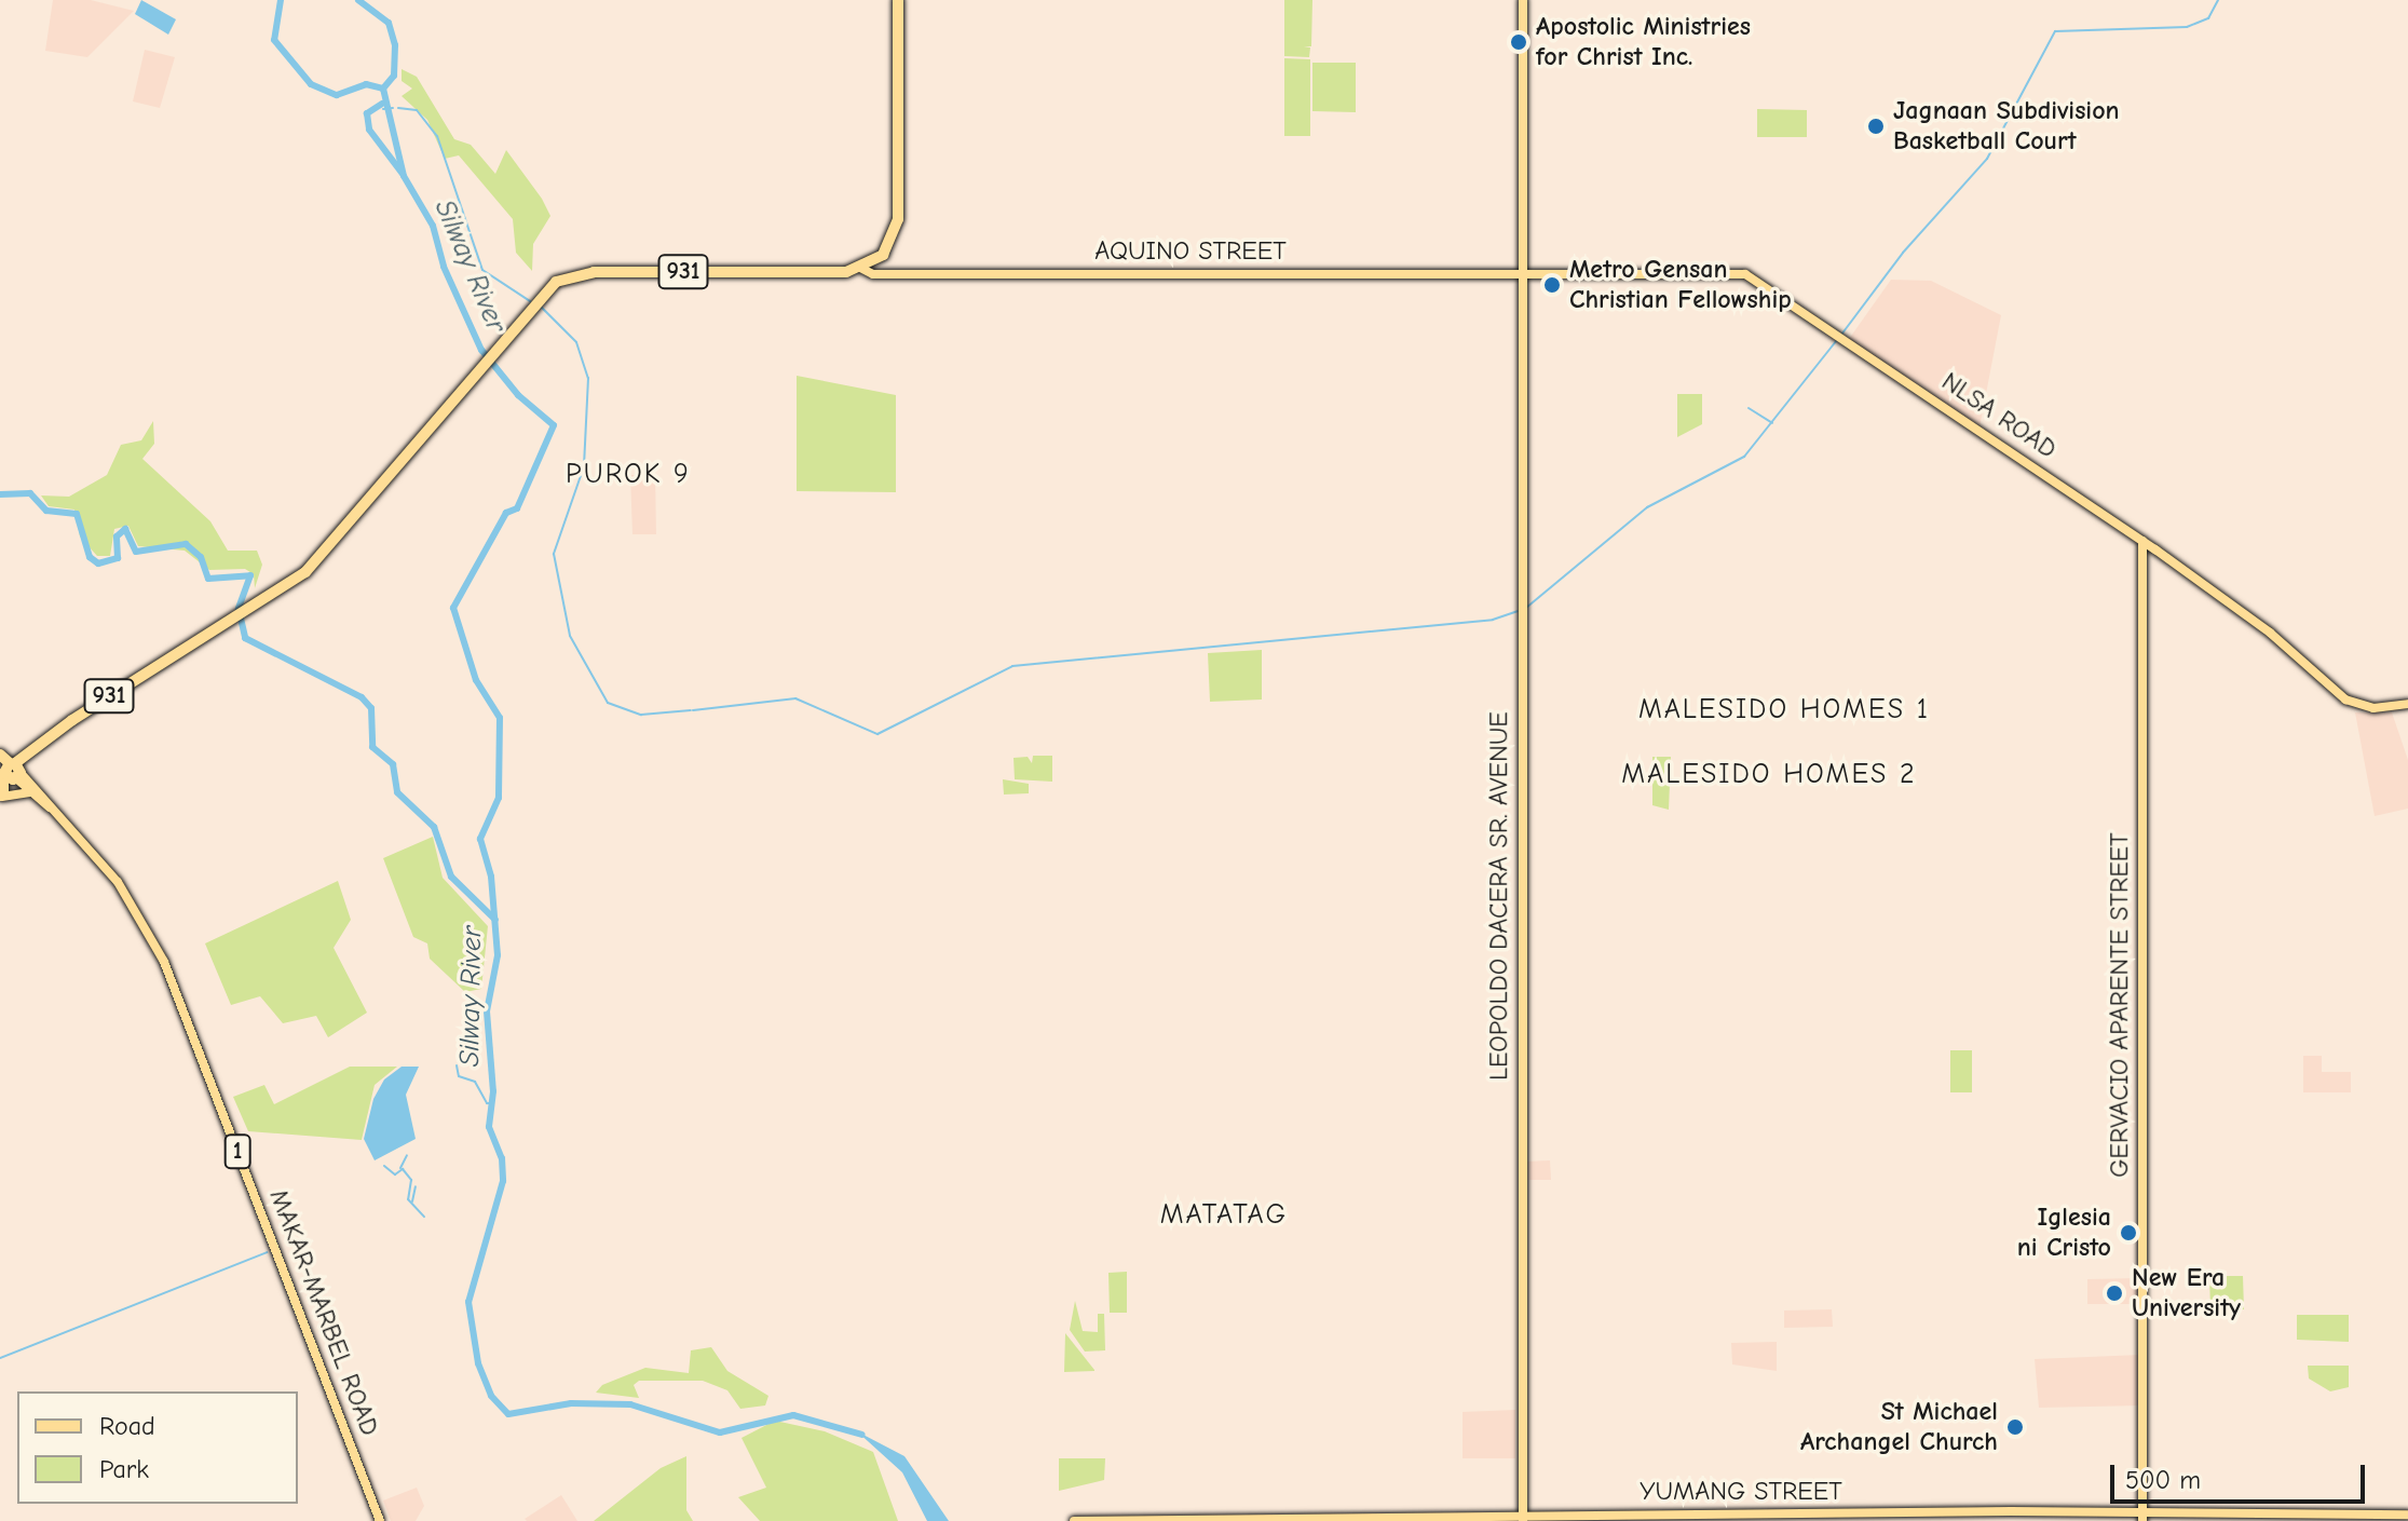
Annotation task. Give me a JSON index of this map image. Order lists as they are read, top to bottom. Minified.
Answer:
{"streets":{"highway":["931","1"],"main road":["AQUINO STREET","NLSA ROAD","LEOPOLDO DACERA SR. AVENUE","GERVACIO APARENTE STREET","MAKAR-MARBEL ROAD","YUMANG STREET"]},"crossings":[["AQUINO STREET","931"],["AQUINO STREET","NLSA ROAD"],["AQUINO STREET","LEOPOLDO DACERA SR. AVENUE"],["931","1"],["931","MAKAR-MARBEL ROAD"],["NLSA ROAD","LEOPOLDO DACERA SR. AVENUE"],["NLSA ROAD","GERVACIO APARENTE STREET"],["LEOPOLDO DACERA SR. AVENUE","YUMANG STREET"],["GERVACIO APARENTE STREET","YUMANG STREET"],["1","MAKAR-MARBEL ROAD"]],"districts":["PUROK 9","MALESIDO HOMES 1","MALESIDO HOMES 2","MATATAG"],"water":["Silway River"],"places":["Apostolic Ministries for Christ Inc.","Jagnaan Subdivision Basketball Court","Metro Gensan Christian Fellowship","Iglesia ni Cristo","New Era University","St Michael Archangel Church"],"legend":["Road","Park"],"scale_bar":"500 m"}
